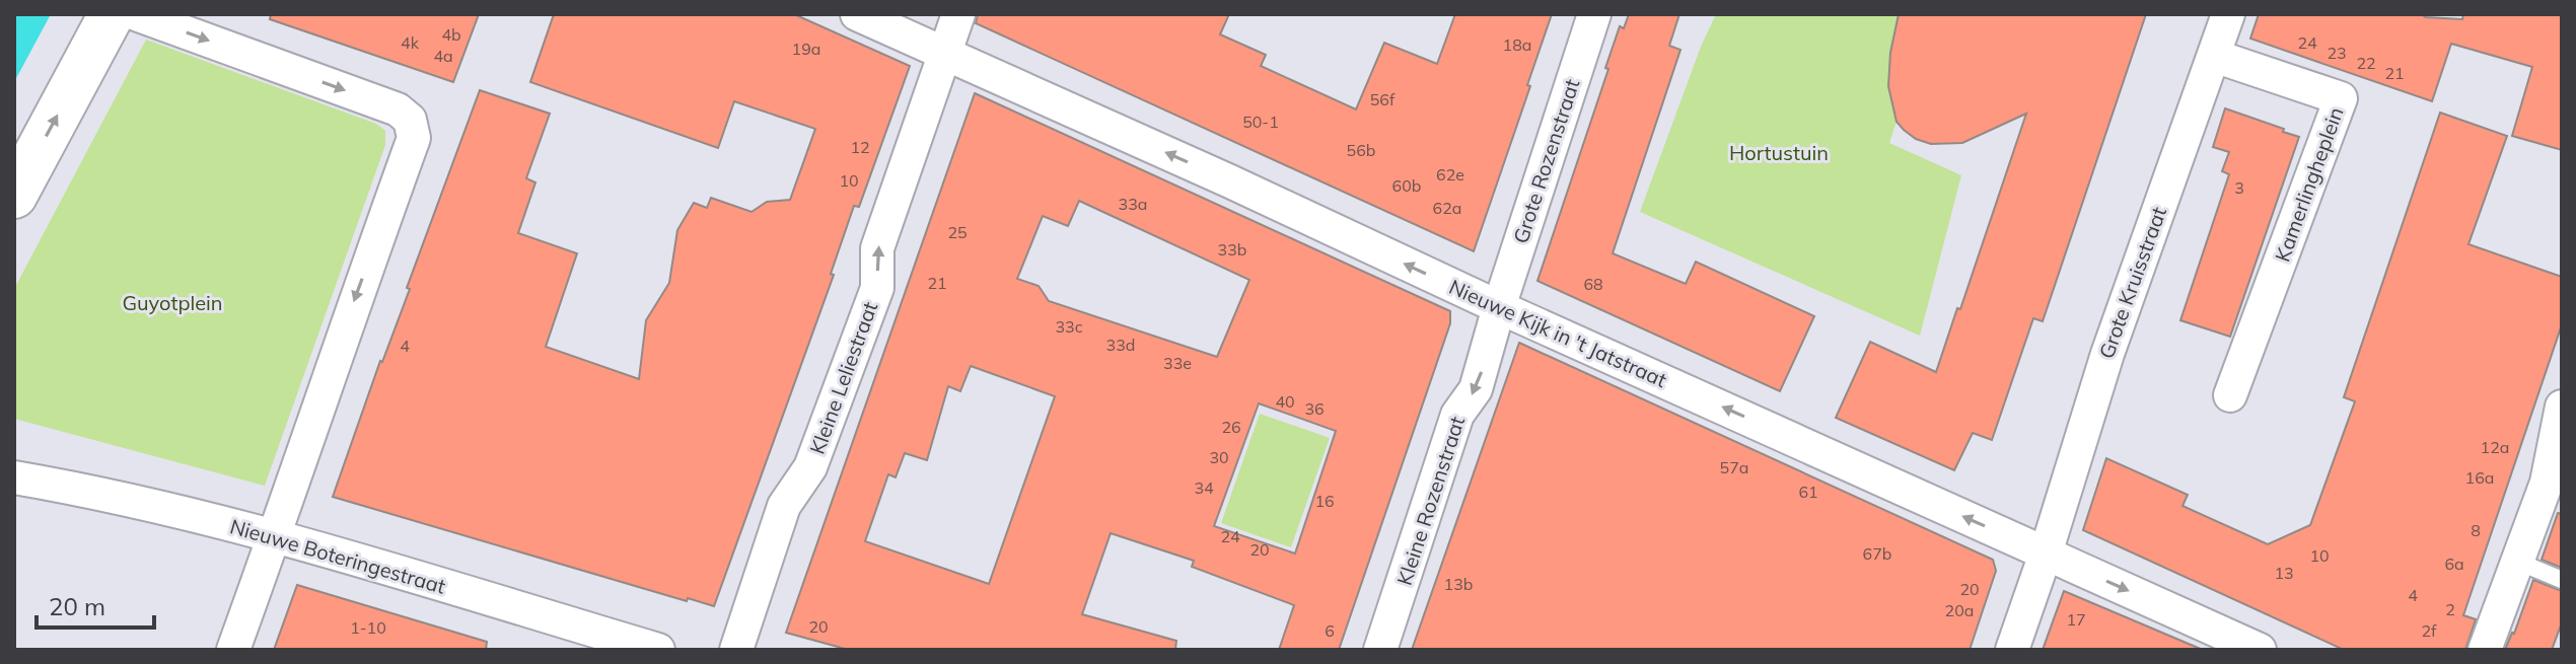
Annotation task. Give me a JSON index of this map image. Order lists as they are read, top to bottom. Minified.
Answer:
{"streets":{"street":["Grote Rozenstraat","Kamerlingheplein","Grote Kruisstraat","Nieuwe Kijk in 't Jatstraat","Kleine Leliestraat","Kleine Rozenstraat","Nieuwe Boteringestraat"]},"crossings":[["Grote Rozenstraat","Nieuwe Kijk in 't Jatstraat"],["Grote Rozenstraat","Kleine Rozenstraat"],["Kamerlingheplein","Grote Kruisstraat"],["Grote Kruisstraat","Nieuwe Kijk in 't Jatstraat"],["Nieuwe Kijk in 't Jatstraat","Kleine Leliestraat"],["Nieuwe Kijk in 't Jatstraat","Kleine Rozenstraat"]],"one_way":["Kleine Leliestraat","Kleine Rozenstraat"],"parks":["Hortustuin","Guyotplein"],"house_numbers":["4b","4k","24","18a","19a","23","4a","22","21","56f","50-1","12","56b","62e","10","60b","3","33a","62a","25","33b","21","68","33c","33d","4","33e","40","36","26","12a","30","57a","16a","34","61","16","8","24","20","67b","10","6a","13","13b","20","4","2","20a","17","20","1-10","6","2f"],"scale_bar":"20 m"}
